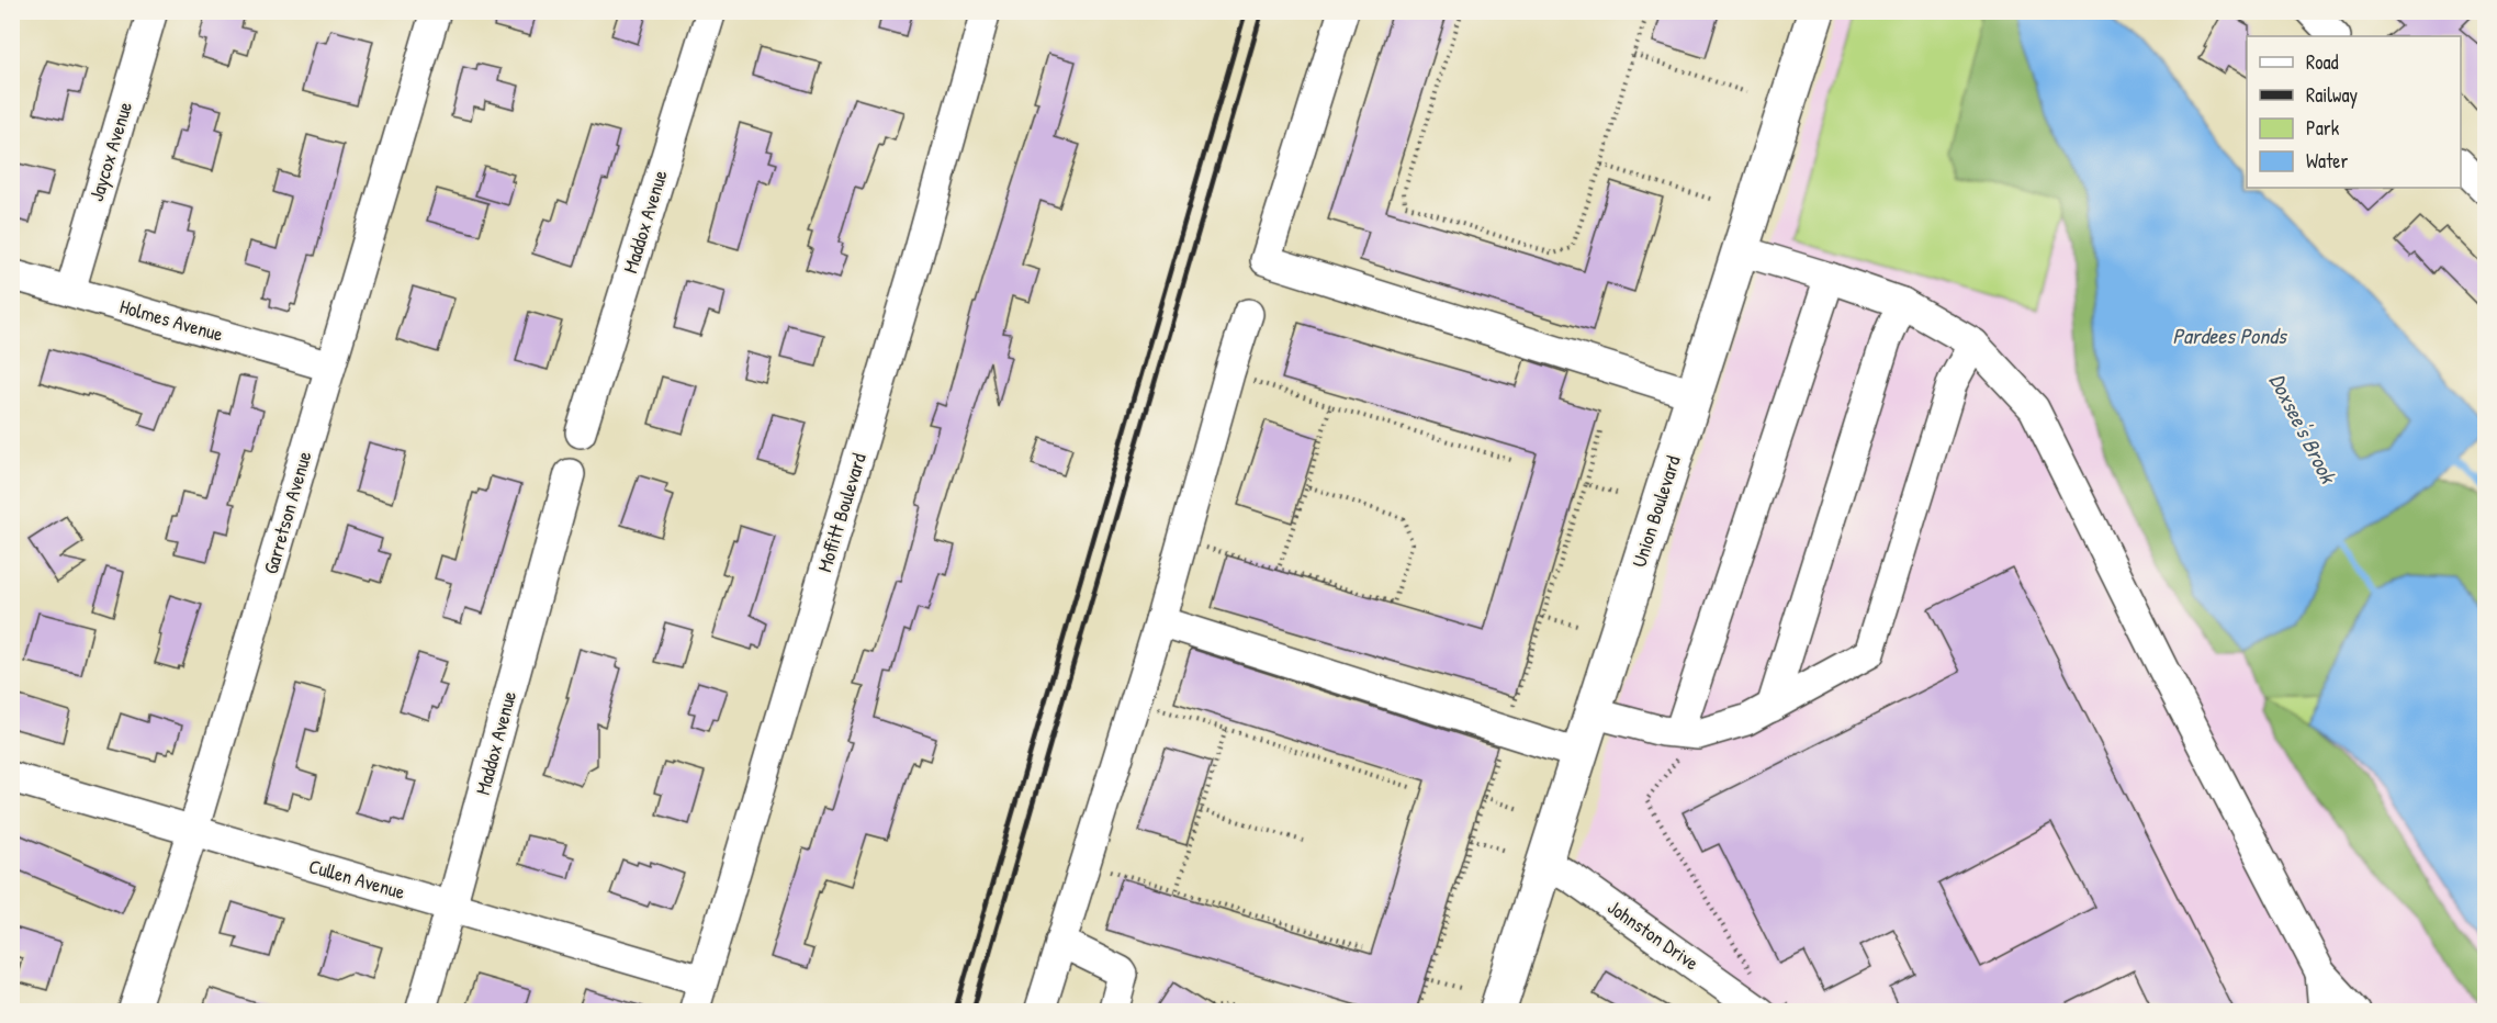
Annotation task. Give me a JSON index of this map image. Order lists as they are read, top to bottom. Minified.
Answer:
{"streets":{"main road":["Union Boulevard"],"street":["Jaycox Avenue","Maddox Avenue","Holmes Avenue","Garretson Avenue","Moffitt Boulevard","Cullen Avenue","Johnston Drive"]},"crossings":[["Jaycox Avenue","Holmes Avenue"],["Maddox Avenue","Cullen Avenue"],["Holmes Avenue","Garretson Avenue"],["Union Boulevard","Johnston Drive"],["Garretson Avenue","Cullen Avenue"],["Moffitt Boulevard","Cullen Avenue"]],"water":["Pardees Ponds","Doxsee's Brook"],"legend":["Road","Railway","Park","Water"]}
